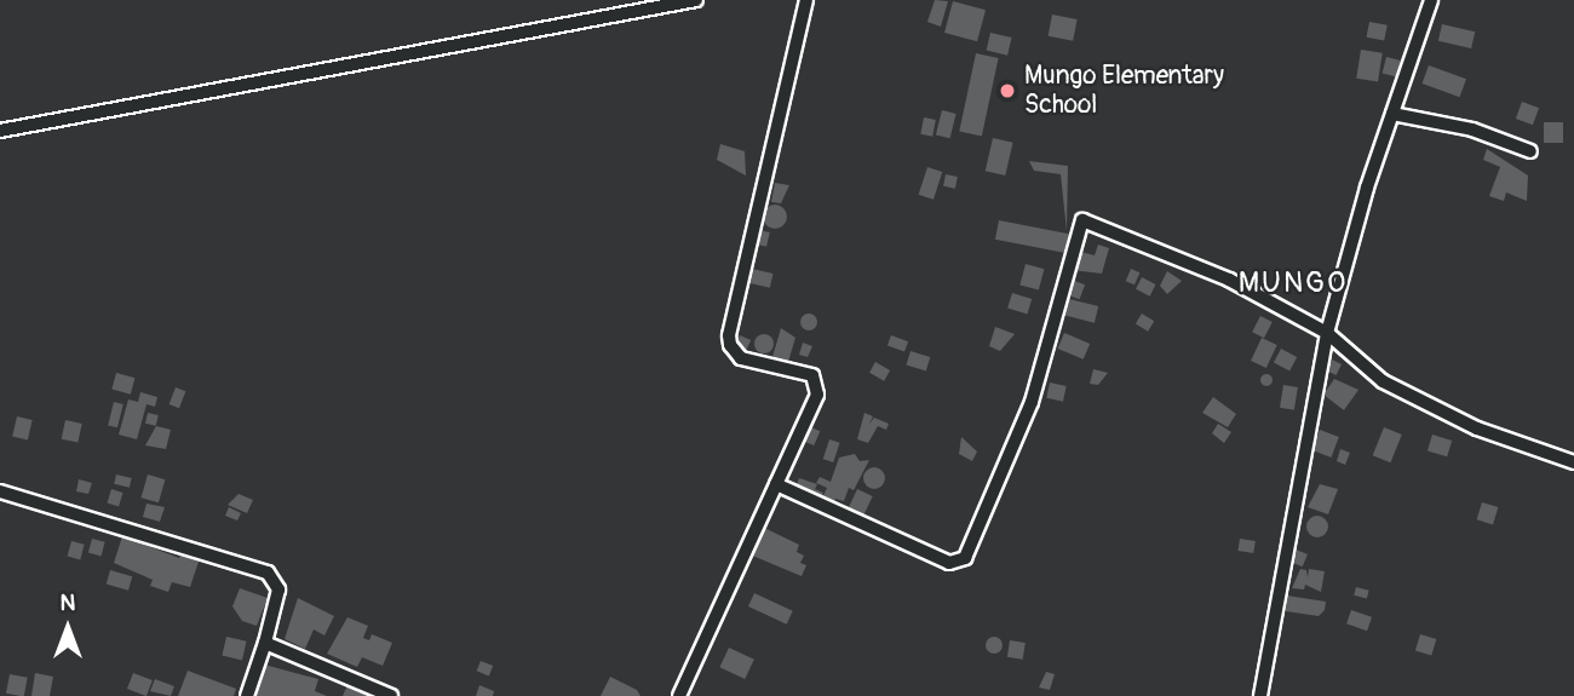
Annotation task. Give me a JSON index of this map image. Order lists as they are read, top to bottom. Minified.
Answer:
{"districts":["MUNGO"],"places":["Mungo Elementary School"],"north":"top"}
